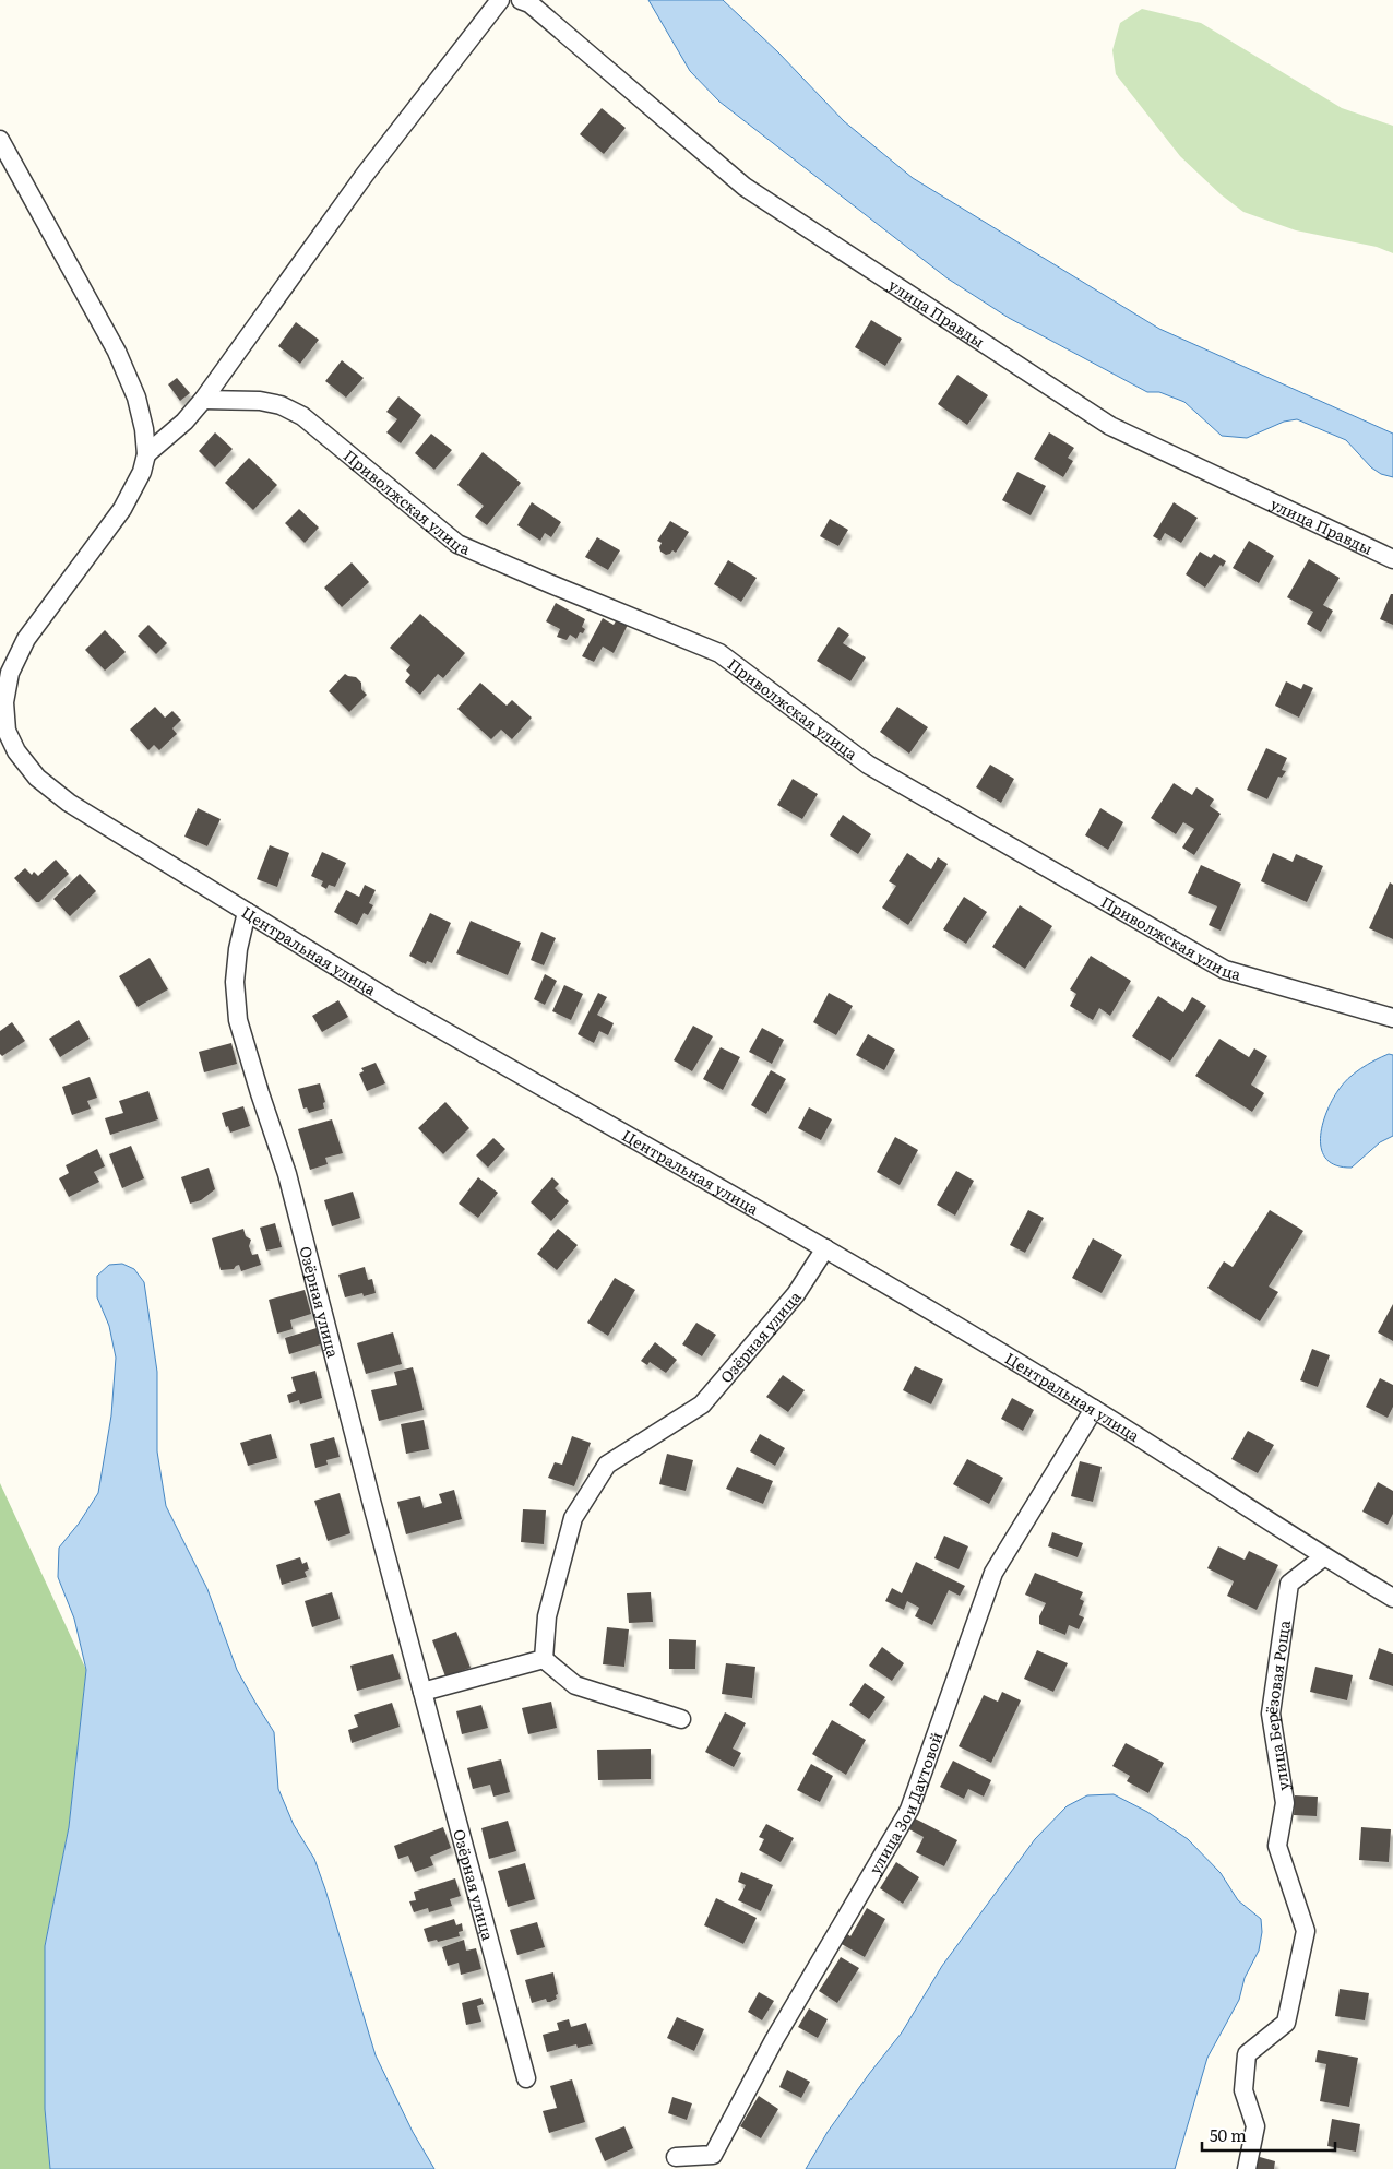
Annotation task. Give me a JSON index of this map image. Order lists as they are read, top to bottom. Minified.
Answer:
{"streets":{"street":["улица Правды","Приволжская улица","Центральная улица","Озёрная улица","улица Берёзовая Роща","улица Зои Даутовой"]},"crossings":[["Центральная улица","Озёрная улица"],["Центральная улица","улица Берёзовая Роща"],["Центральная улица","улица Зои Даутовой"]],"scale_bar":"50 m"}
